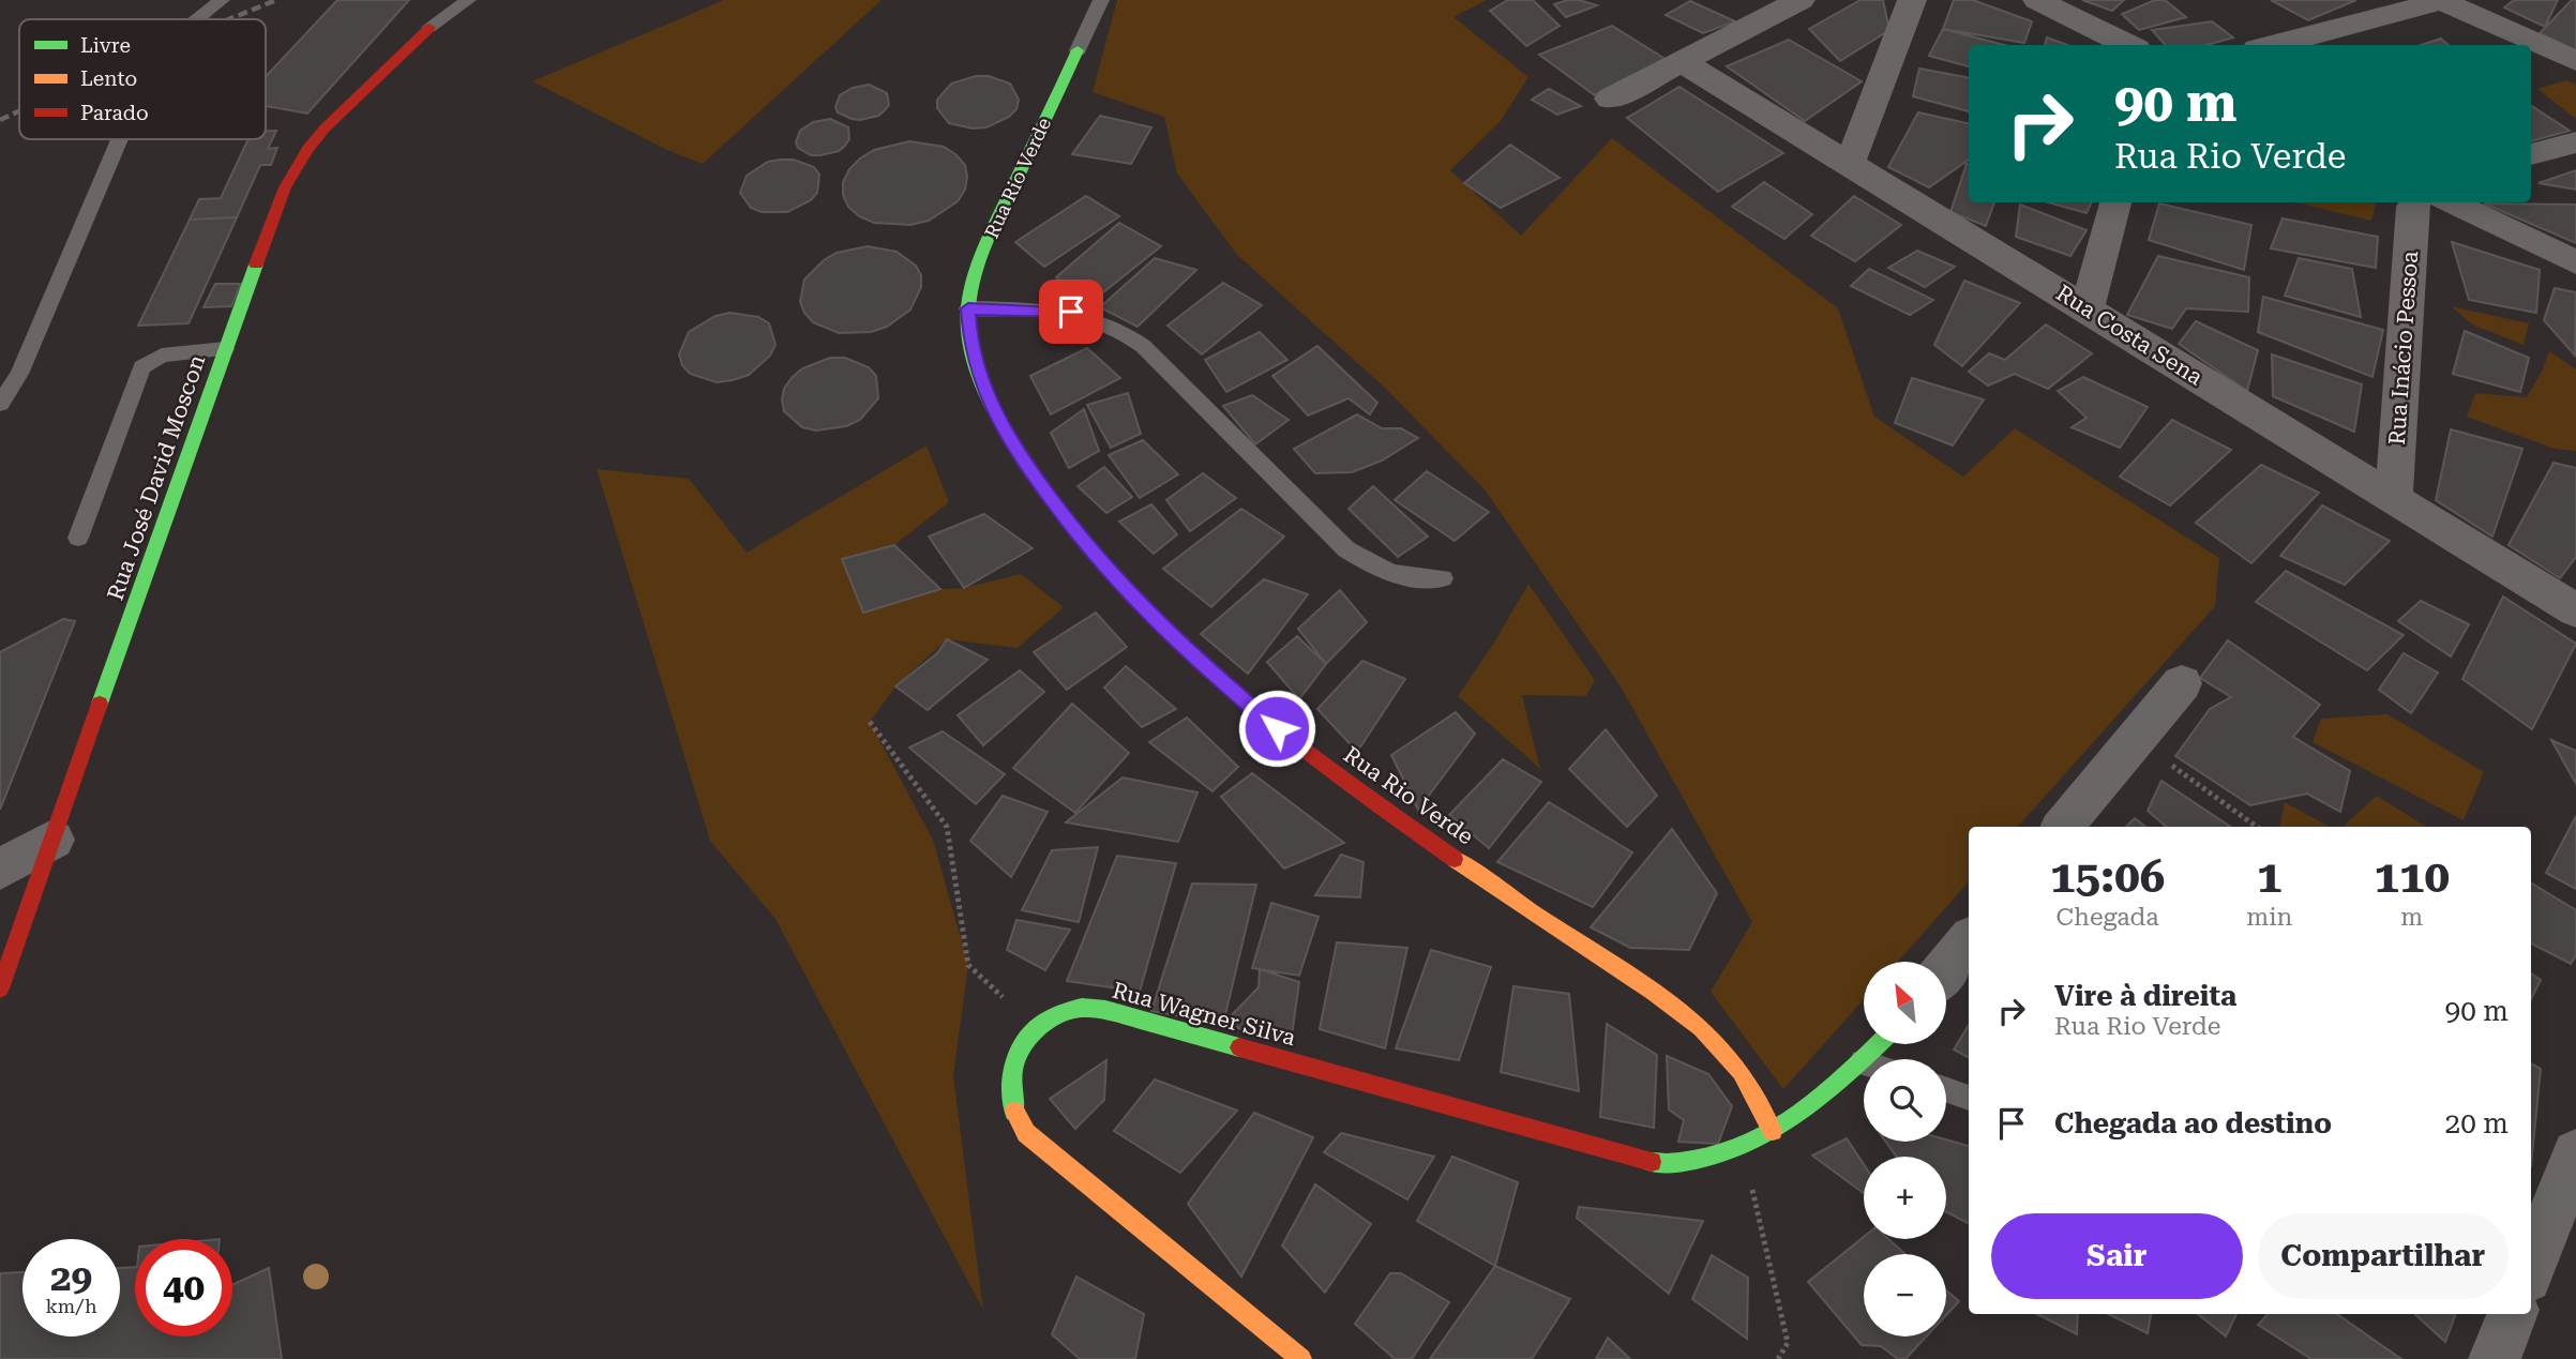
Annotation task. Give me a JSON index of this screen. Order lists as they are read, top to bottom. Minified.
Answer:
{"streets":{"street":["Rua Rio Verde","Rua Costa Sena","Rua Inácio Pessoa","Rua José David Moscon","Rua Wagner Silva"]},"crossings":[["Rua Rio Verde","Rua Wagner Silva"],["Rua Costa Sena","Rua Inácio Pessoa"]],"legend":["Livre","Lento","Parado"],"north":"top left","page":{"turn":["90 m","Rua Rio Verde"],"eta":["15:06","Chegada","1","min","110","m"],"list":[{"name":"Vire à direita","note":"Rua Rio Verde","value":"90 m"},{"name":"Chegada ao destino","value":"20 m"}],"map_buttons":["+","−"],"buttons":["Sair","Compartilhar"],"speed":"29 km/h","limit":"40"}}
